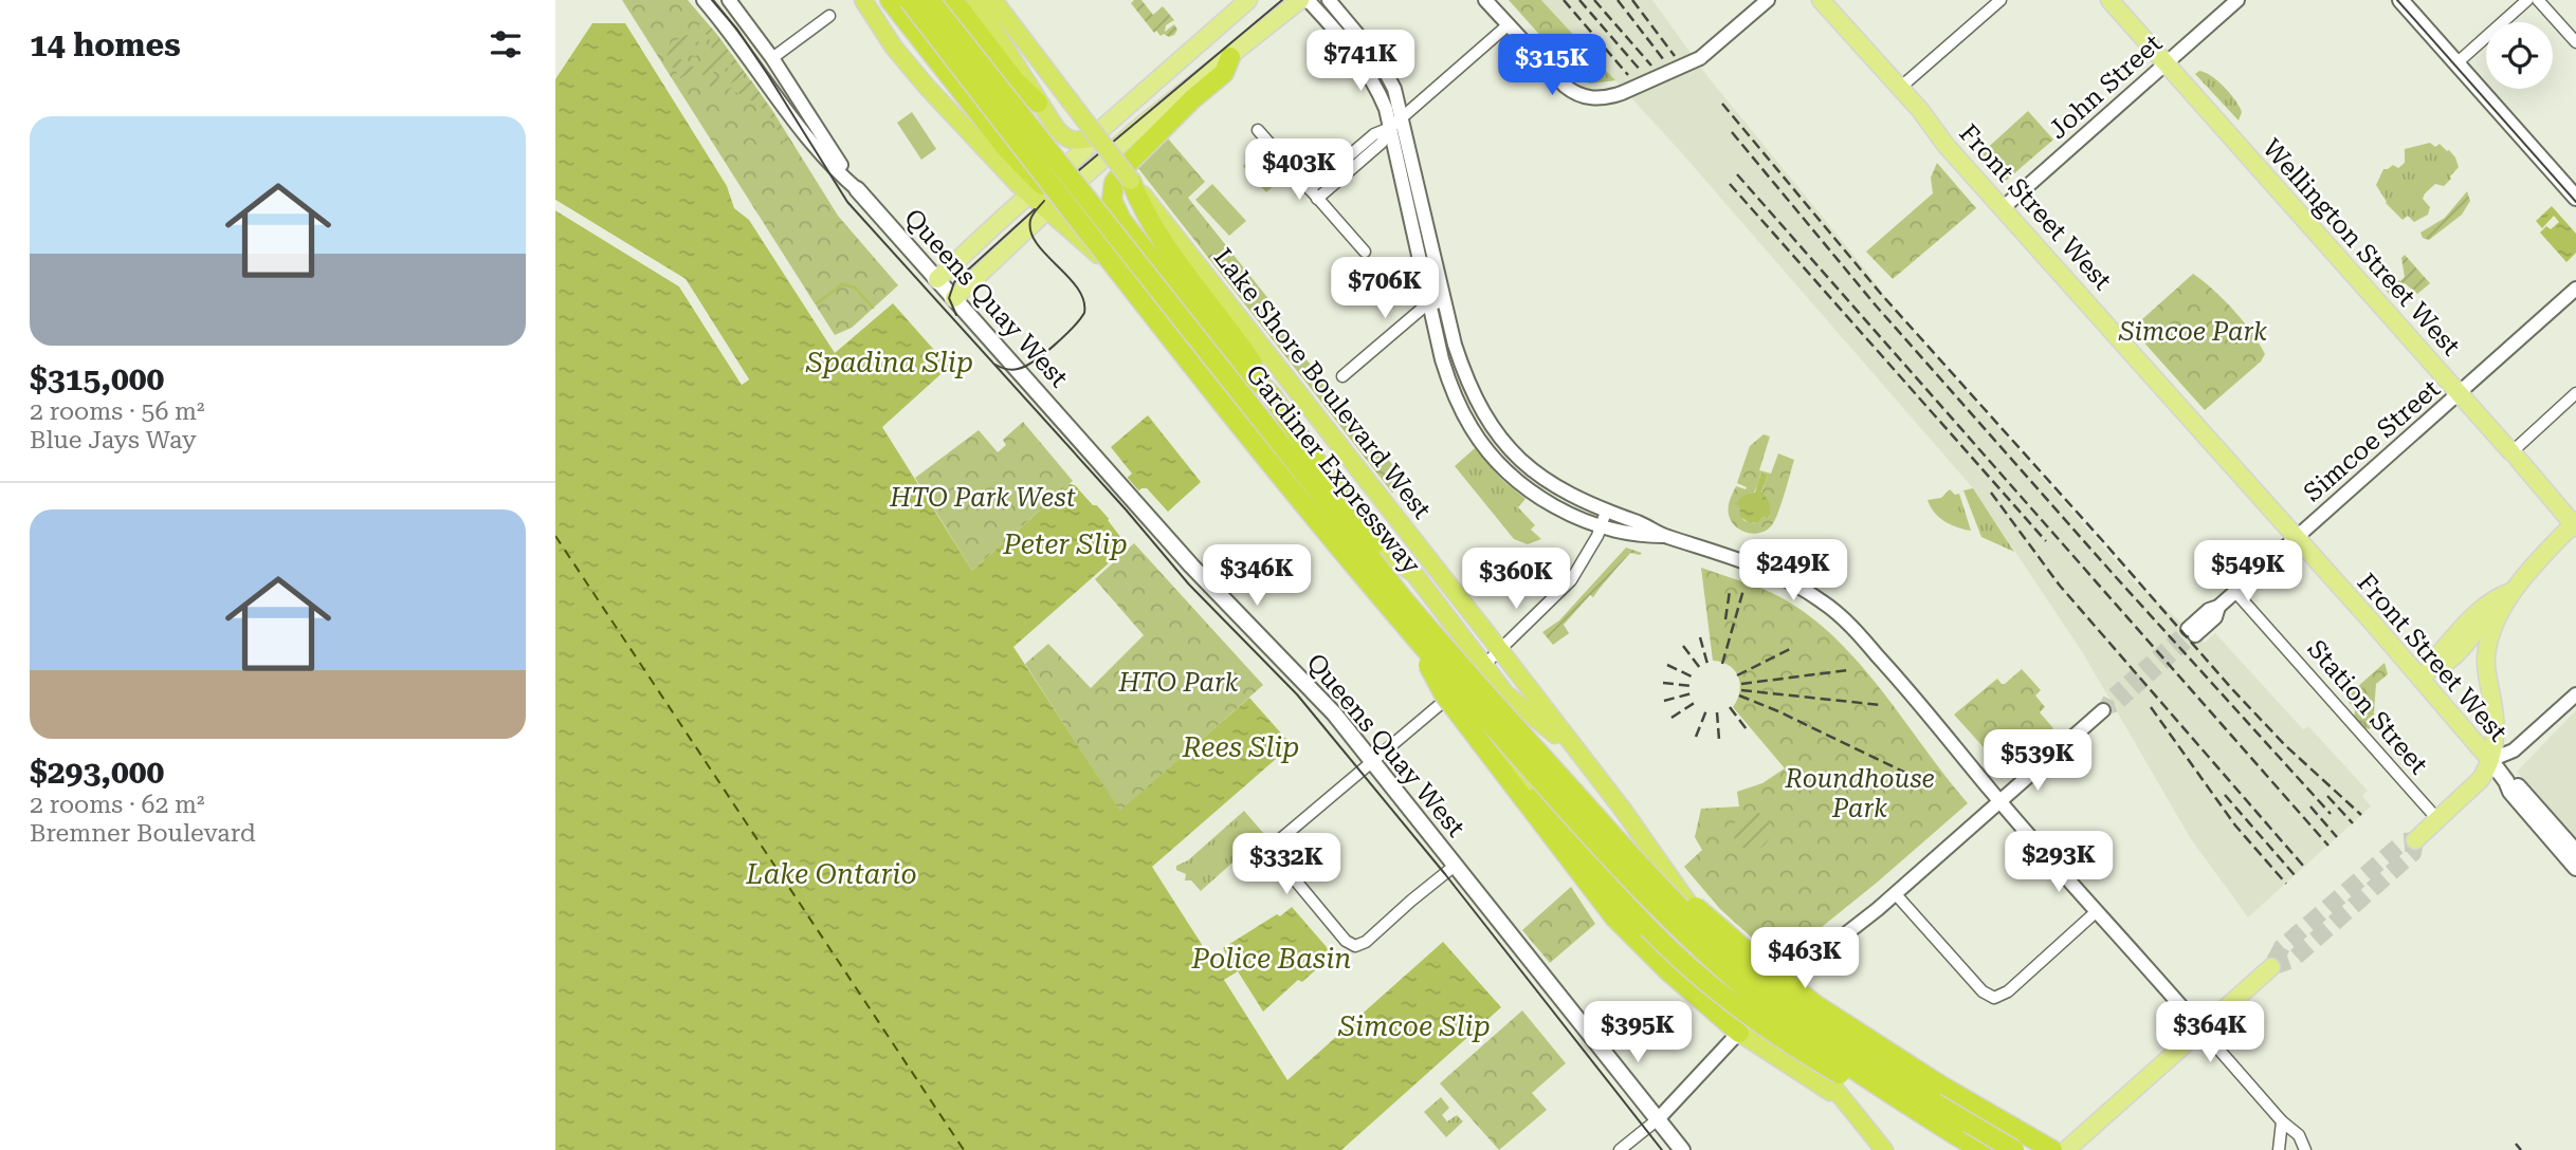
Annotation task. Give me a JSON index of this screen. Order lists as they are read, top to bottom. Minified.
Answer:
{"streets":{"highway":["Lake Shore Boulevard West","Gardiner Expressway"],"main road":["Front Street West","Wellington Street West","Queens Quay West"],"street":["John Street","Simcoe Street","Station Street"]},"crossings":[["John Street","Front Street West"],["John Street","Wellington Street West"],["Front Street West","Simcoe Street"],["Wellington Street West","Simcoe Street"],["Simcoe Street","Station Street"]],"water":["Spadina Slip","Peter Slip","Rees Slip","Lake Ontario","Police Basin","Simcoe Slip"],"parks":["Simcoe Park","HTO Park West","HTO Park","Roundhouse Park"],"page":{"heading":"14 homes","price":["$741K","$315K","$403K","$706K","$249K","$549K","$346K","$360K","$539K","$293K","$332K","$463K","$395K","$364K"],"list":[{"name":"$315,000","note":"2 rooms · 56 m² · Blue Jays Way"},{"name":"$293,000","note":"2 rooms · 62 m² · Bremner Boulevard"}]}}
